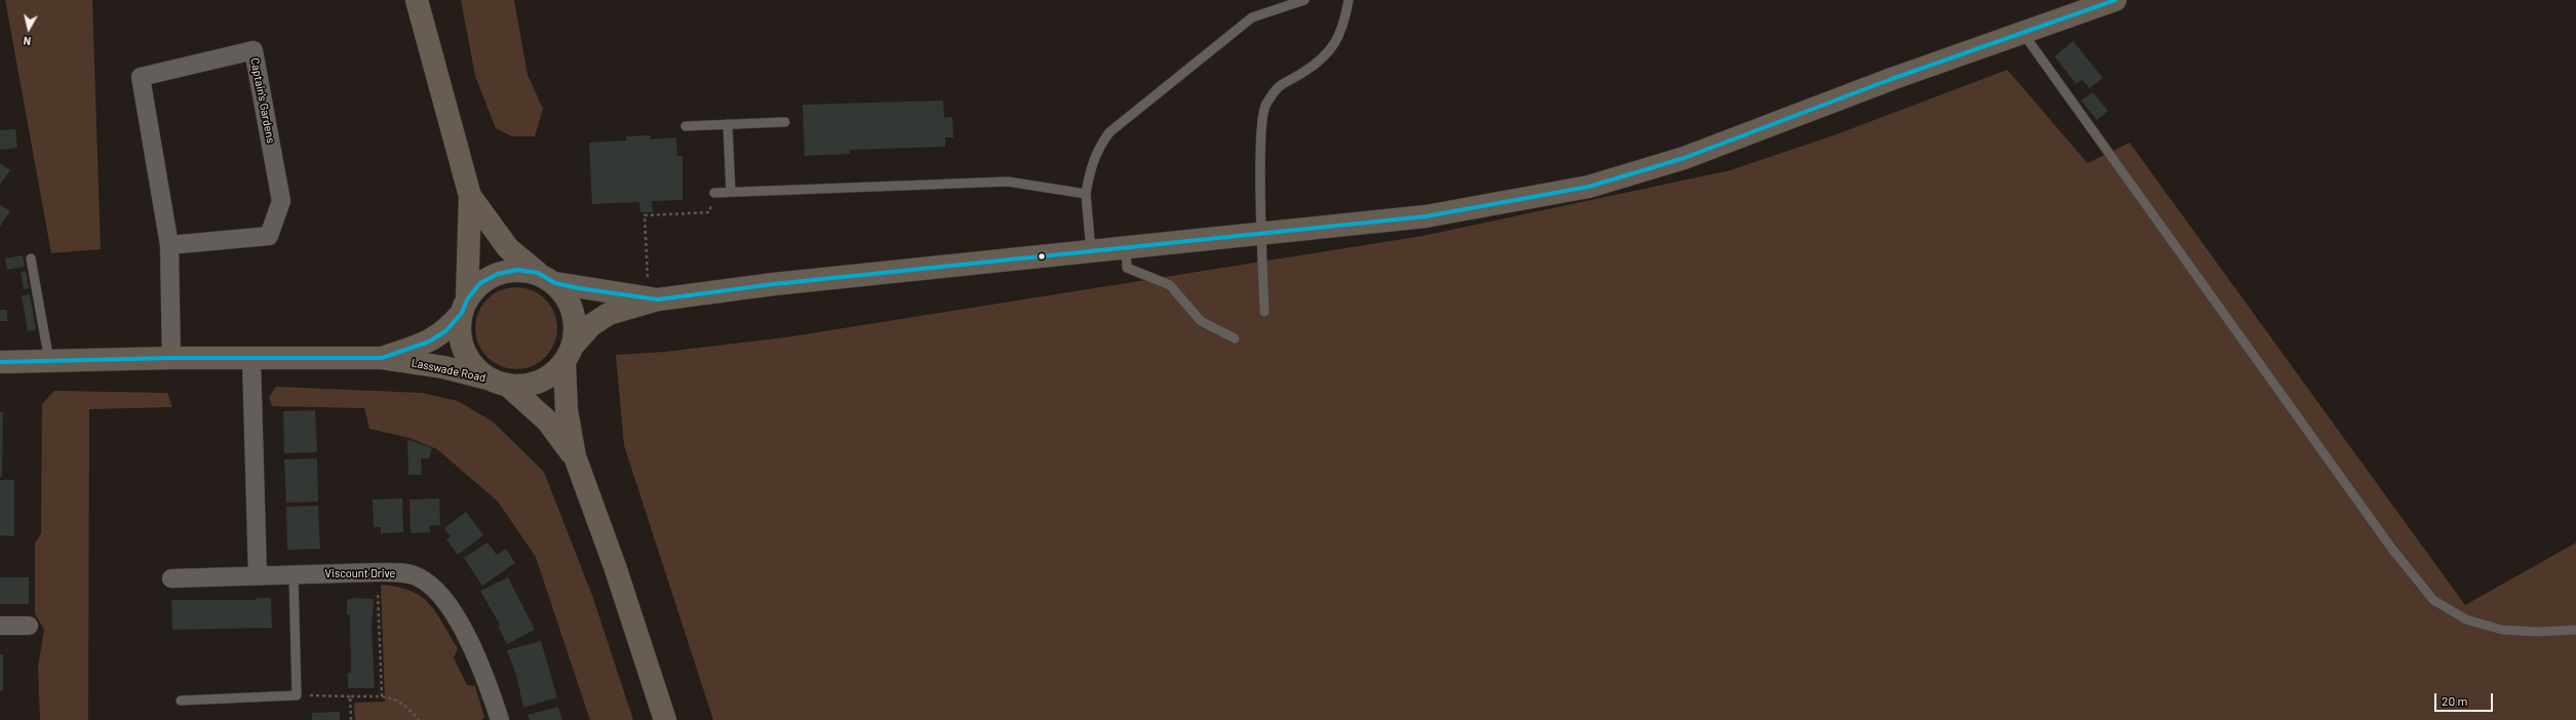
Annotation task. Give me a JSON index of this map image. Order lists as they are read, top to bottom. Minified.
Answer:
{"streets":{"main road":["Lasswade Road"],"street":["Captain's Gardens","Viscount Drive"]},"crossings":[["Captain's Gardens","Lasswade Road"]],"scale_bar":"20 m","north":"bottom"}
